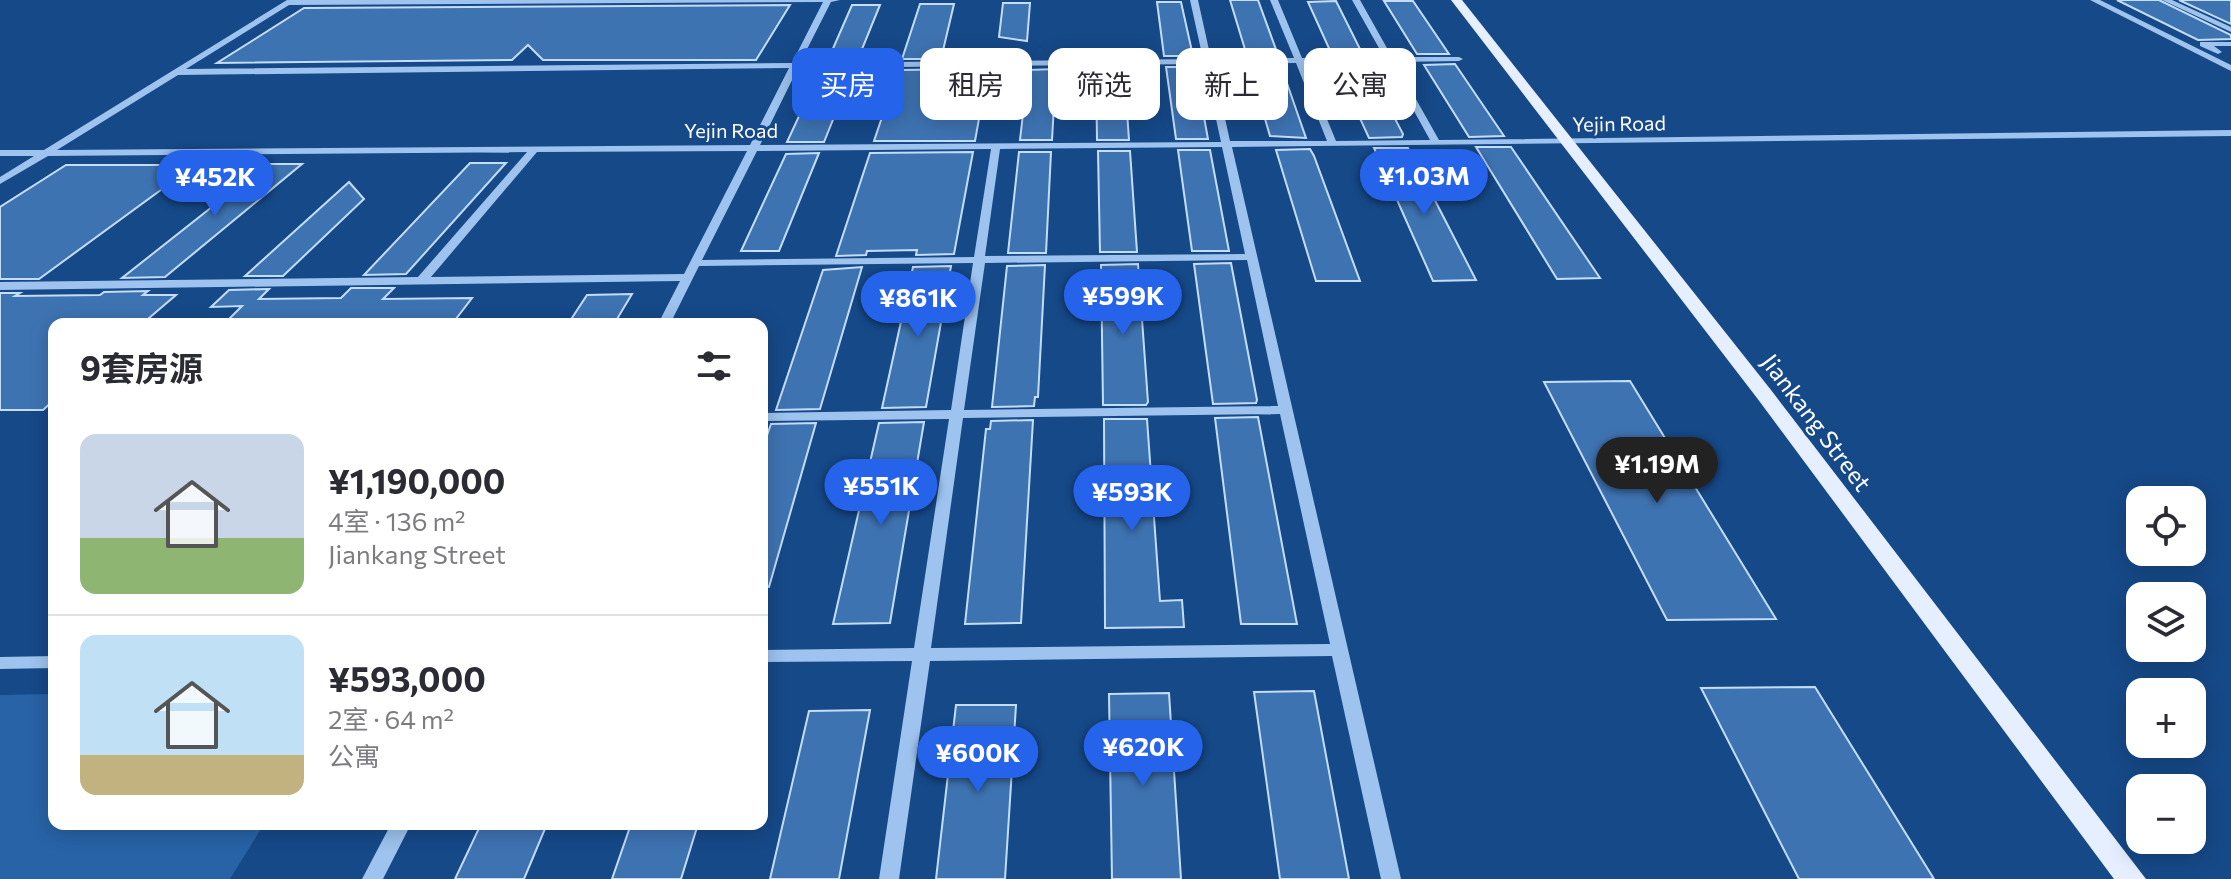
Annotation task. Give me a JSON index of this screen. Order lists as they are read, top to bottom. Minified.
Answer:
{"streets":{"main road":["Jiankang Street"],"street":["Yejin Road"]},"crossings":[["Yejin Road","Jiankang Street"]],"page":{"chip":["买房","租房","筛选","新上","公寓"],"price":["¥1.03M","¥452K","¥599K","¥861K","¥1.19M","¥551K","¥593K","¥620K","¥600K"],"heading":"9套房源","list":[{"name":"¥1,190,000","note":"4室 · 136 m² · Jiankang Street"},{"name":"¥593,000","note":"2室 · 64 m² · 公寓"}],"map_buttons":["+","−"]}}
